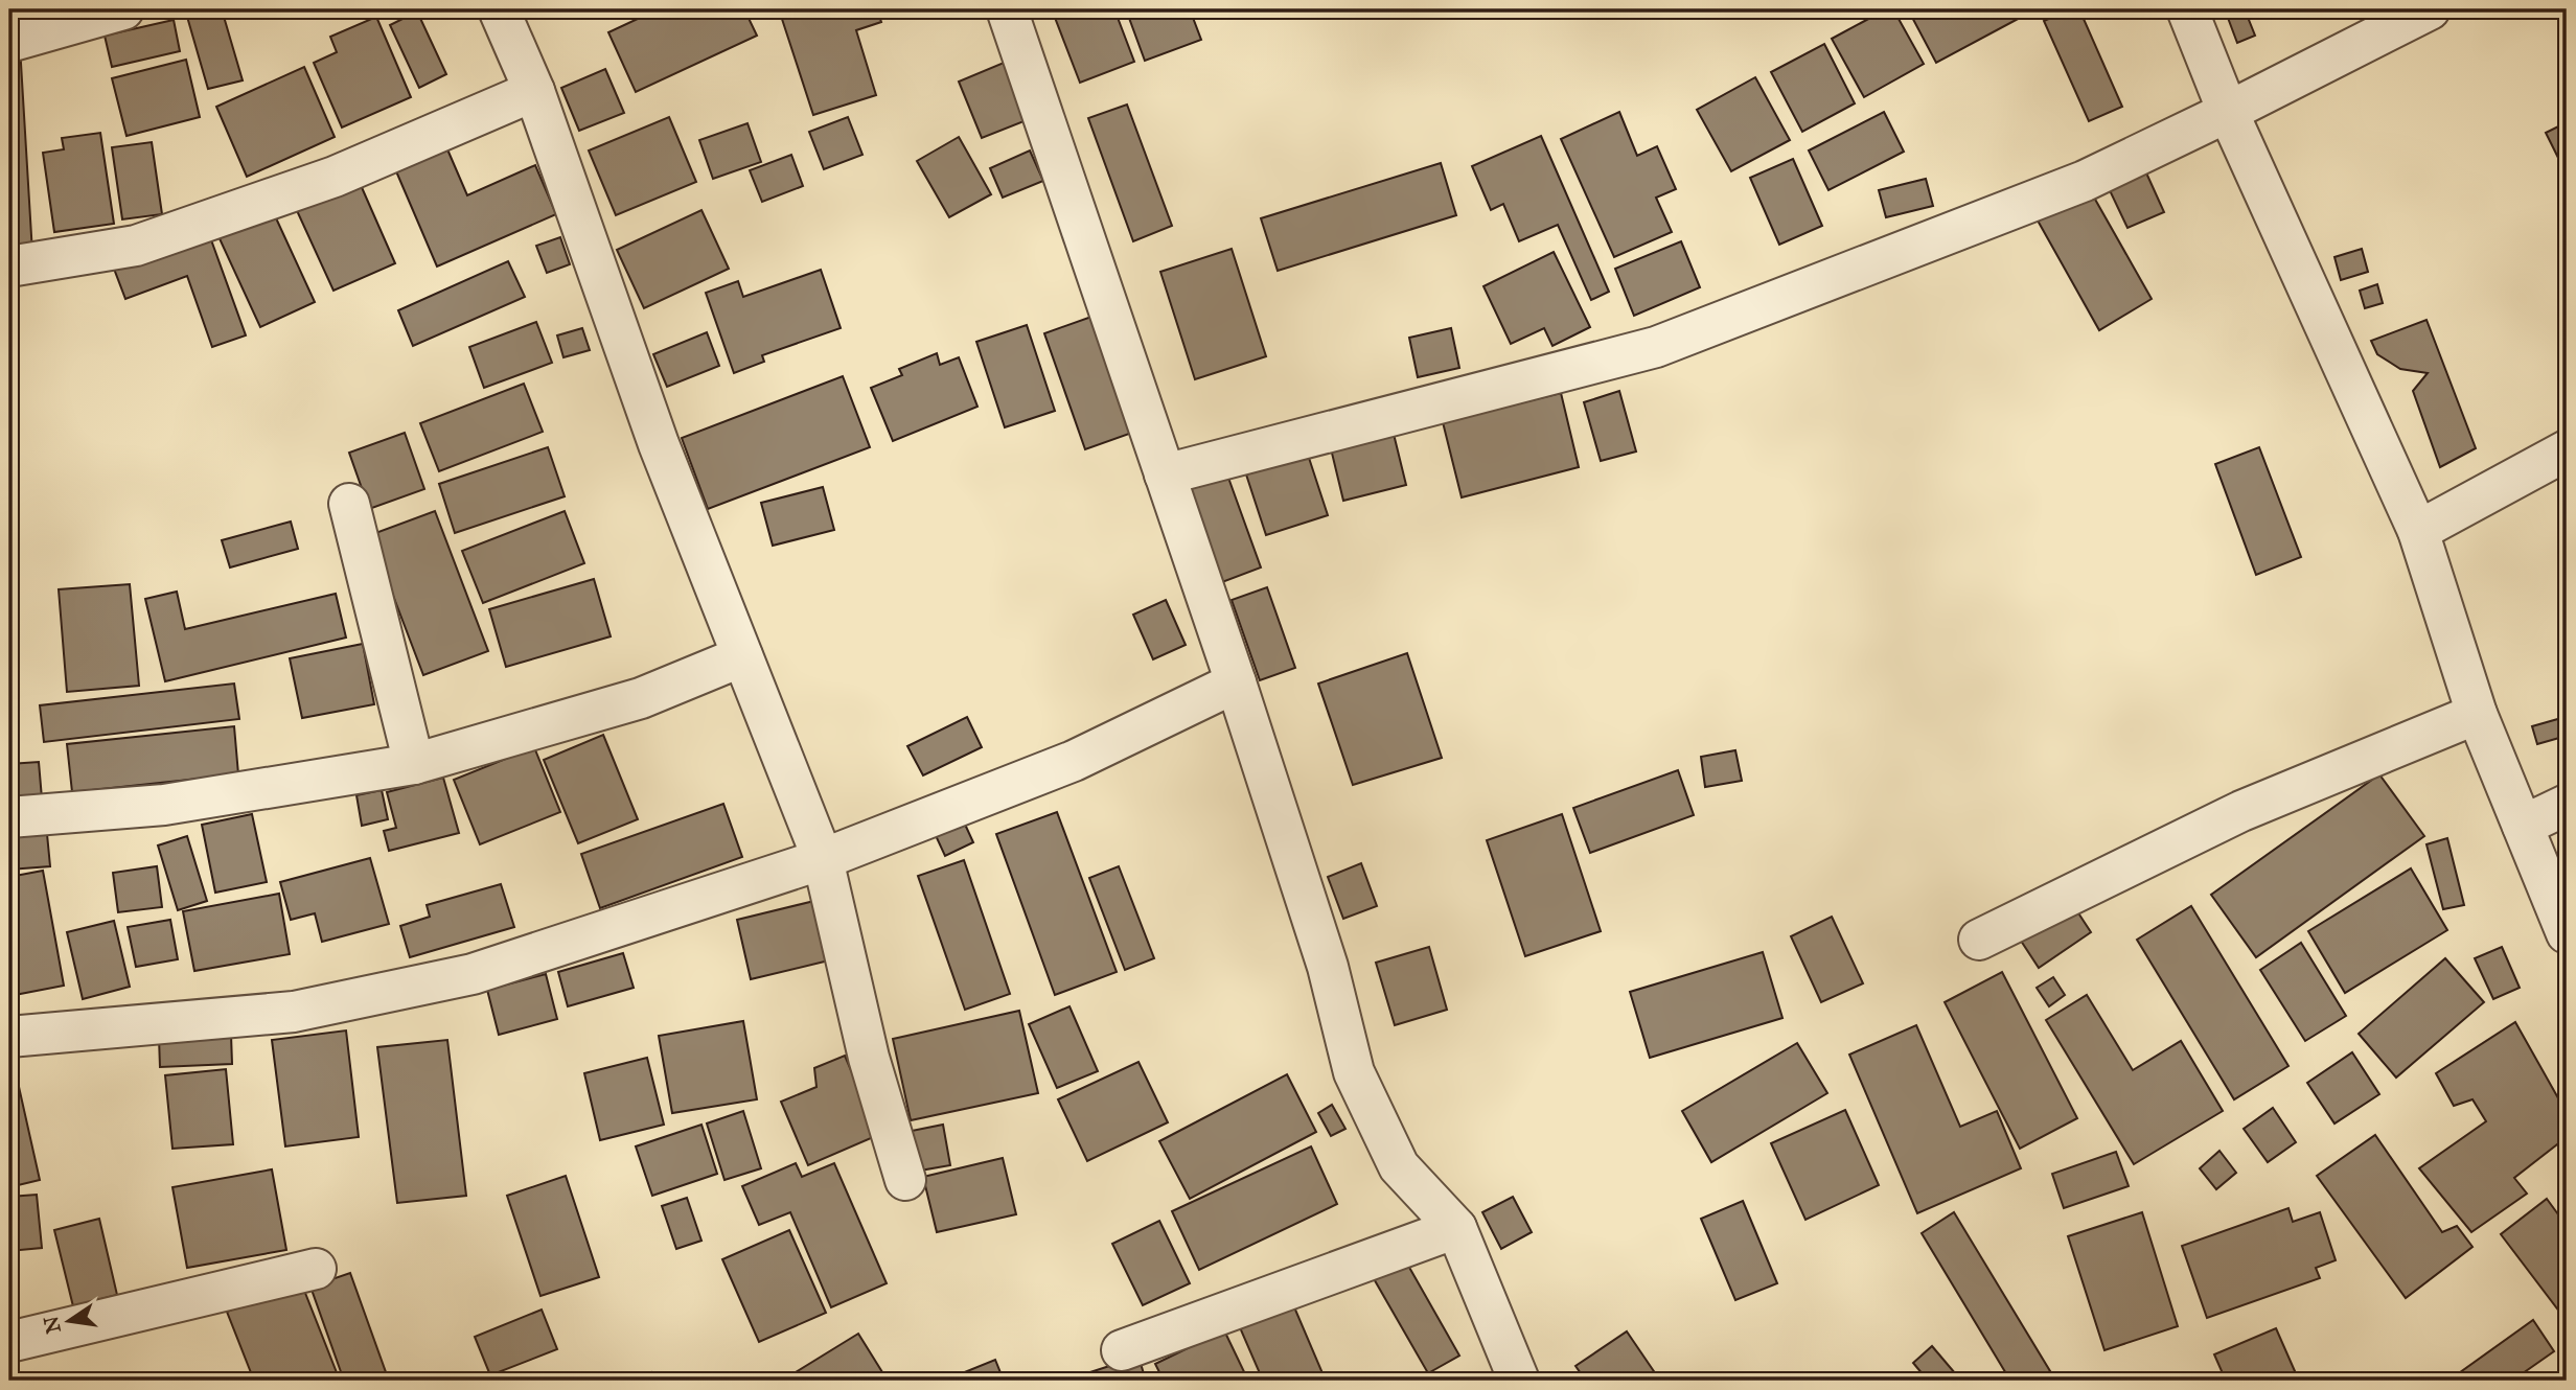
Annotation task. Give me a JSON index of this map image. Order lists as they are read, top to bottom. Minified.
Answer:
{"north":"left"}
